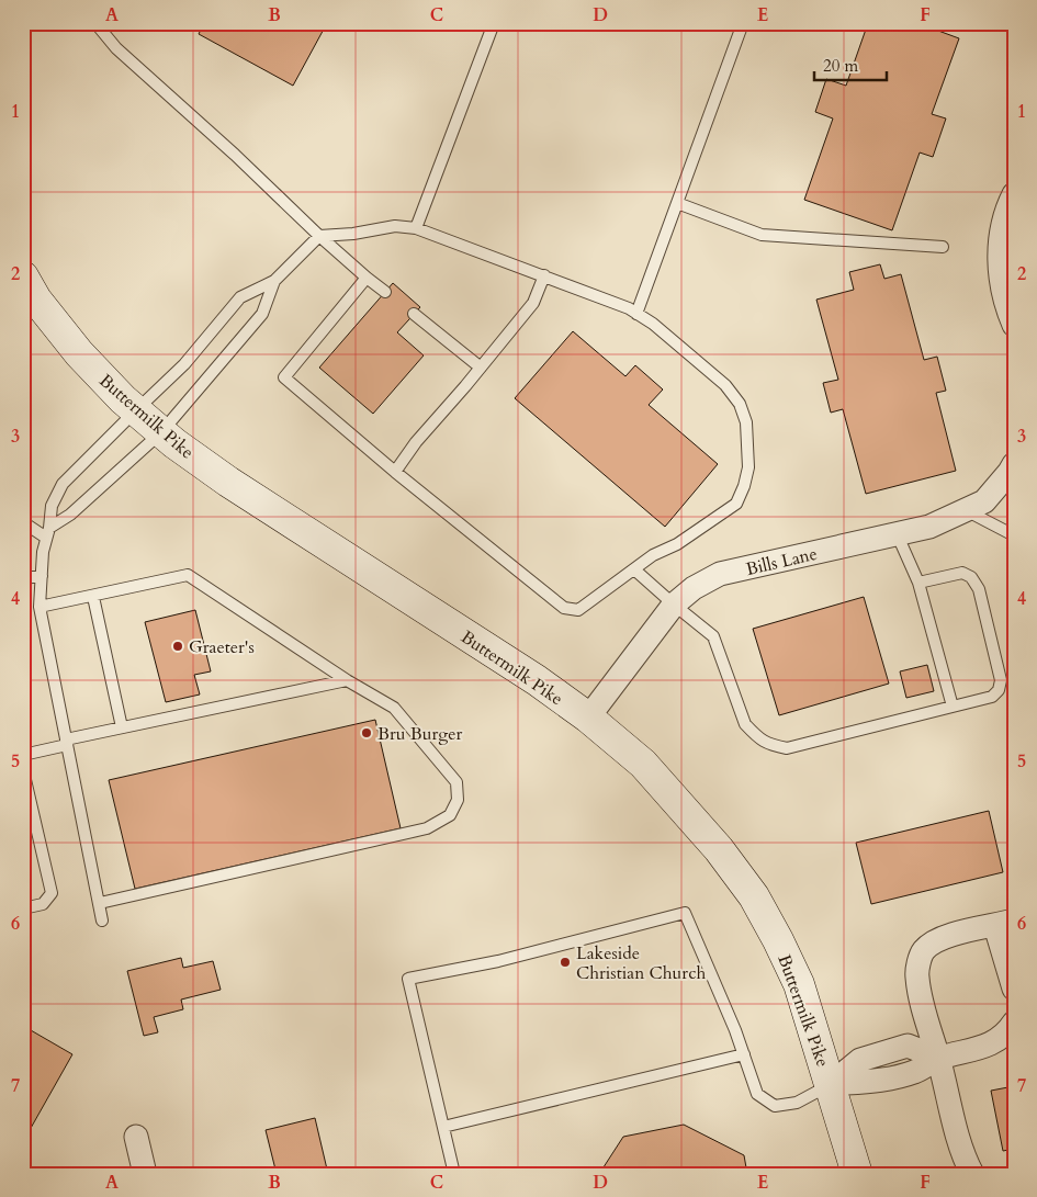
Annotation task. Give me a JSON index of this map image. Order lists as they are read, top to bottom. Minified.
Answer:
{"streets":{"main road":["Buttermilk Pike"],"street":["Bills Lane"]},"crossings":[["Buttermilk Pike","Bills Lane"]],"places":["Graeter's","Bru Burger","Lakeside Christian Church"],"scale_bar":"20 m","grid":{"columns":["A","B","C","D","E","F"],"rows":["1","2","3","4","5","6","7"]}}
